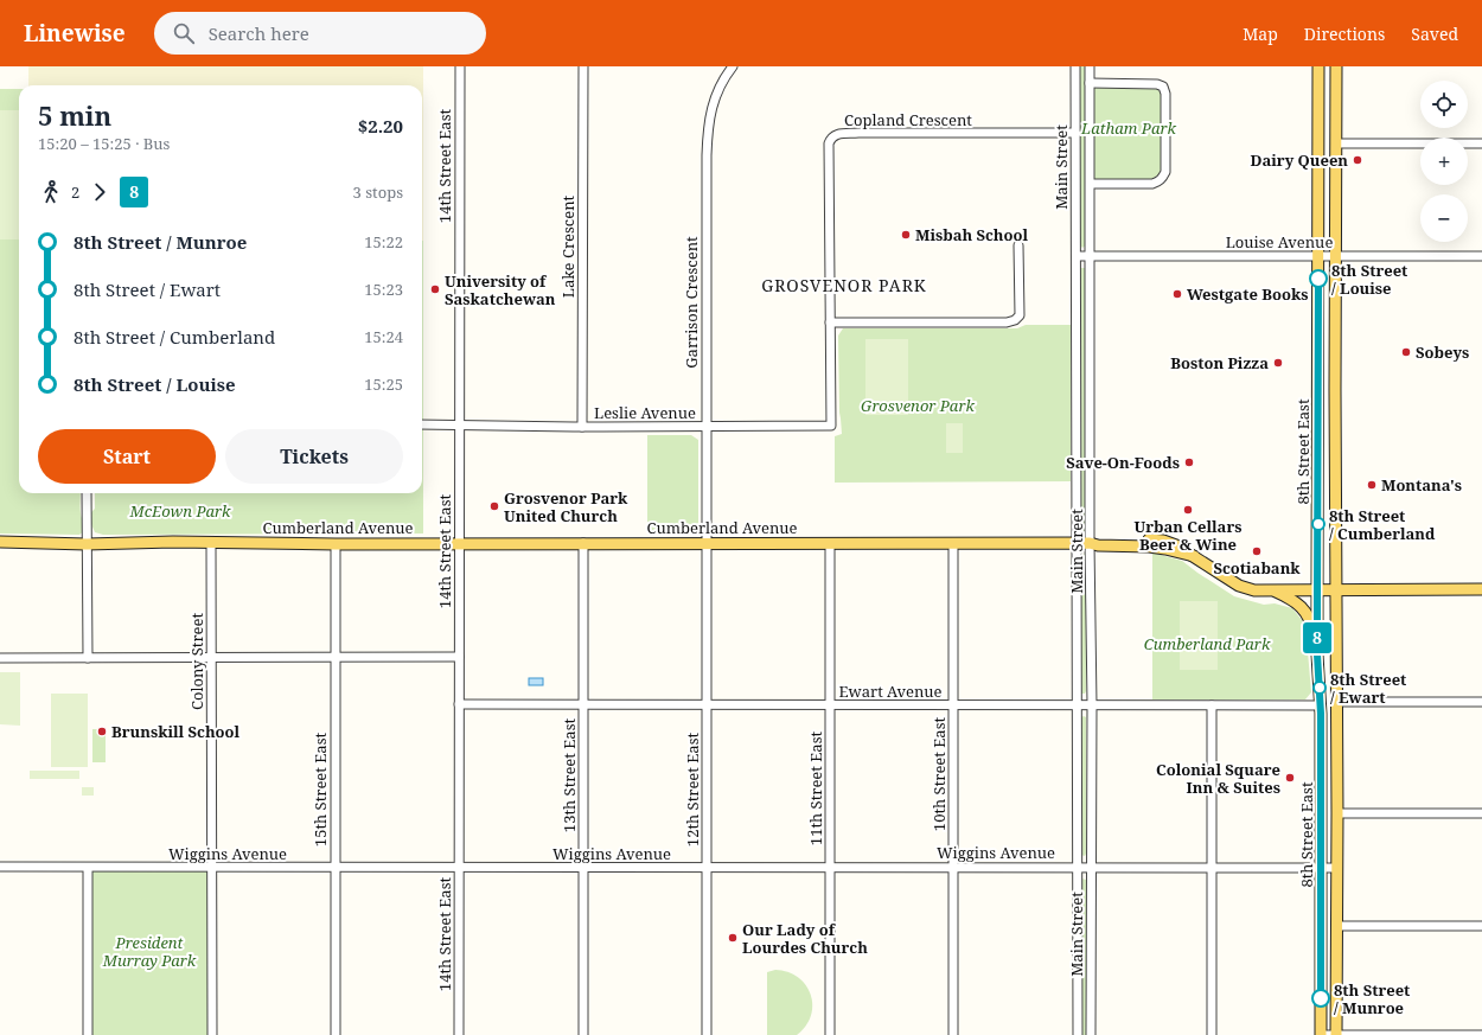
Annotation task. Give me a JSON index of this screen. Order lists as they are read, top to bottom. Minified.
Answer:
{"streets":{"main road":["8th Street East","Cumberland Avenue"],"street":["Copland Crescent","14th Street East","Main Street","Louise Avenue","Lake Crescent","Garrison Crescent","Leslie Avenue","Colony Street","Ewart Avenue","10th Street East","13th Street East","11th Street East","15th Street East","12th Street East","Wiggins Avenue"]},"crossings":[["Copland Crescent","Main Street"],["Copland Crescent","Leslie Avenue"],["14th Street East","Leslie Avenue"],["14th Street East","Cumberland Avenue"],["14th Street East","Ewart Avenue"],["14th Street East","Wiggins Avenue"],["Main Street","Louise Avenue"],["Main Street","Cumberland Avenue"],["Main Street","Ewart Avenue"],["Main Street","Wiggins Avenue"],["Louise Avenue","8th Street East"],["Lake Crescent","Leslie Avenue"],["Garrison Crescent","Leslie Avenue"],["Garrison Crescent","Cumberland Avenue"],["Garrison Crescent","12th Street East"],["8th Street East","Ewart Avenue"],["8th Street East","Wiggins Avenue"],["Cumberland Avenue","Colony Street"],["Cumberland Avenue","10th Street East"],["Cumberland Avenue","13th Street East"],["Cumberland Avenue","11th Street East"],["Cumberland Avenue","15th Street East"],["Cumberland Avenue","12th Street East"],["Colony Street","Wiggins Avenue"],["Ewart Avenue","10th Street East"],["Ewart Avenue","13th Street East"],["Ewart Avenue","11th Street East"],["Ewart Avenue","12th Street East"],["10th Street East","Wiggins Avenue"],["13th Street East","Wiggins Avenue"],["11th Street East","Wiggins Avenue"],["15th Street East","Wiggins Avenue"],["12th Street East","Wiggins Avenue"]],"districts":["GROSVENOR PARK"],"parks":["Latham Park","Grosvenor Park","McEown Park","Cumberland Park","President Murray Park"],"places":["Dairy Queen","Misbah School","8th Street / Louise","University of Saskatchewan","Westgate Books","Sobeys","Boston Pizza","Save-On-Foods","Montana's","Grosvenor Park United Church","Urban Cellars Beer & Wine","8th Street / Cumberland","Scotiabank","8th Street / Ewart","Brunskill School","Colonial Square Inn & Suites","Our Lady of Lourdes Church","8th Street / Munroe"],"lines":["bus line 8"],"page":{"header":"Linewise","search":"Search here","nav":["Map","Directions","Saved"],"on_map":"8","map_buttons":["+","−"],"heading":["5 min","15:20 – 15:25 · Bus","$2.20"],"legs":["2","8","3 stops"],"list":[{"name":"8th Street / Munroe","value":"15:22"},{"name":"8th Street / Ewart","value":"15:23"},{"name":"8th Street / Cumberland","value":"15:24"},{"name":"8th Street / Louise","value":"15:25"}],"buttons":["Start","Tickets"]}}
